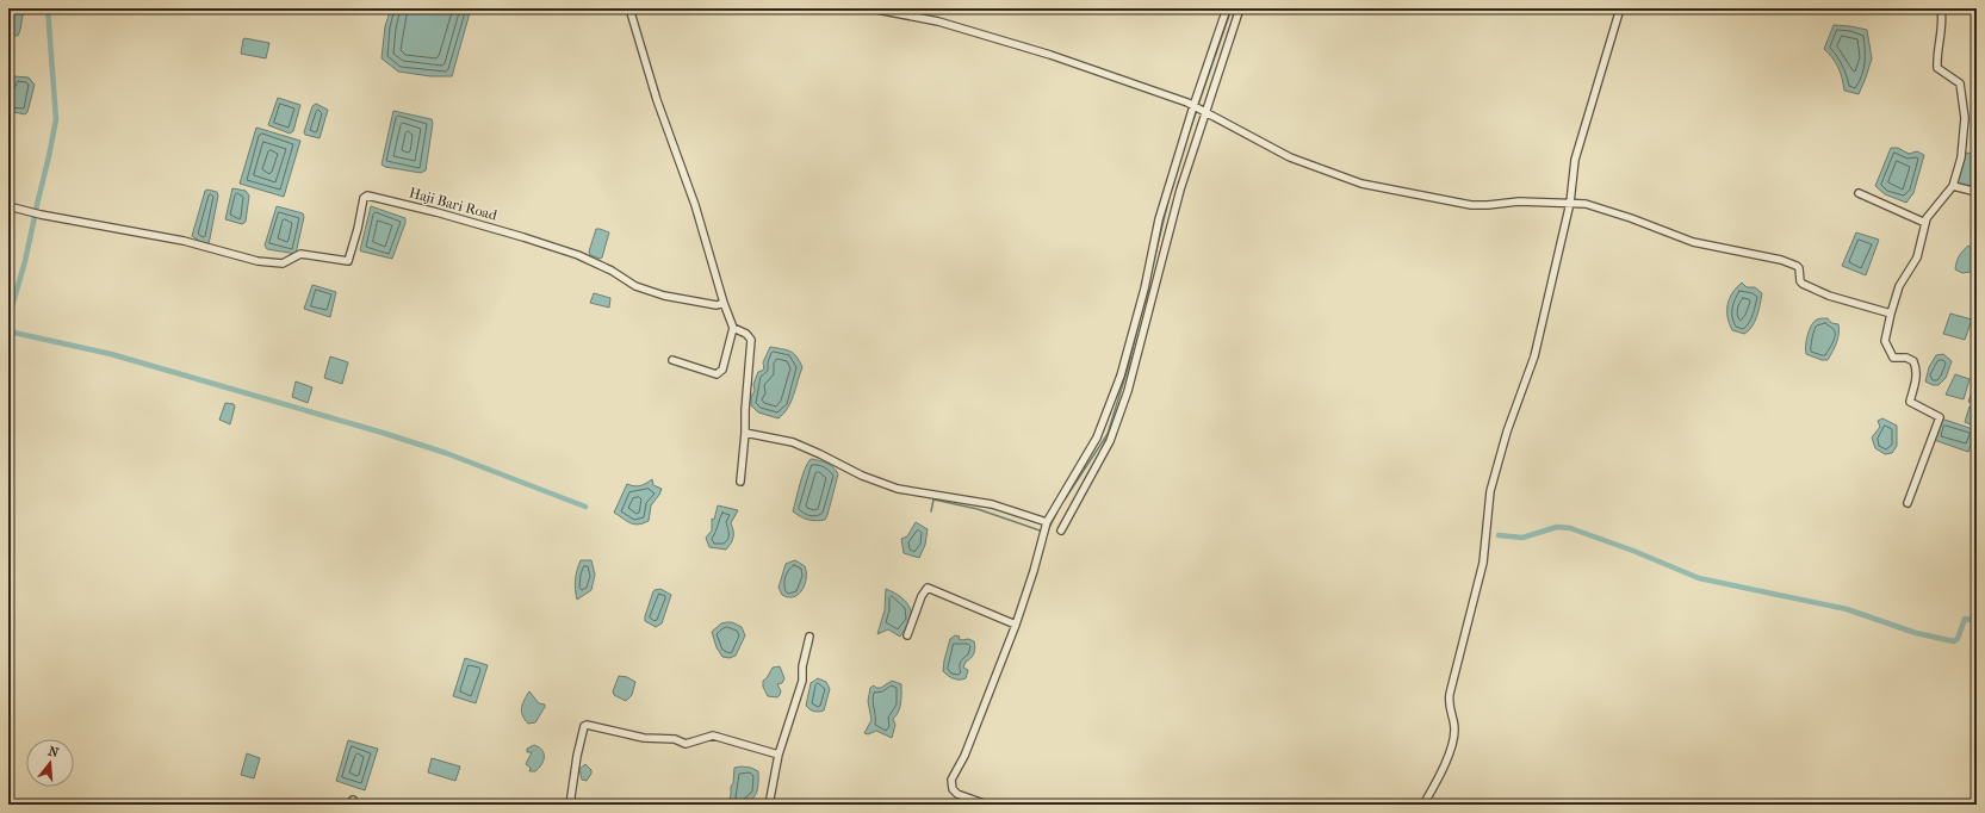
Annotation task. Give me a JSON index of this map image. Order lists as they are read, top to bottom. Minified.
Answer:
{"streets":{"street":["Haji Bari Road"]},"north":"top"}
